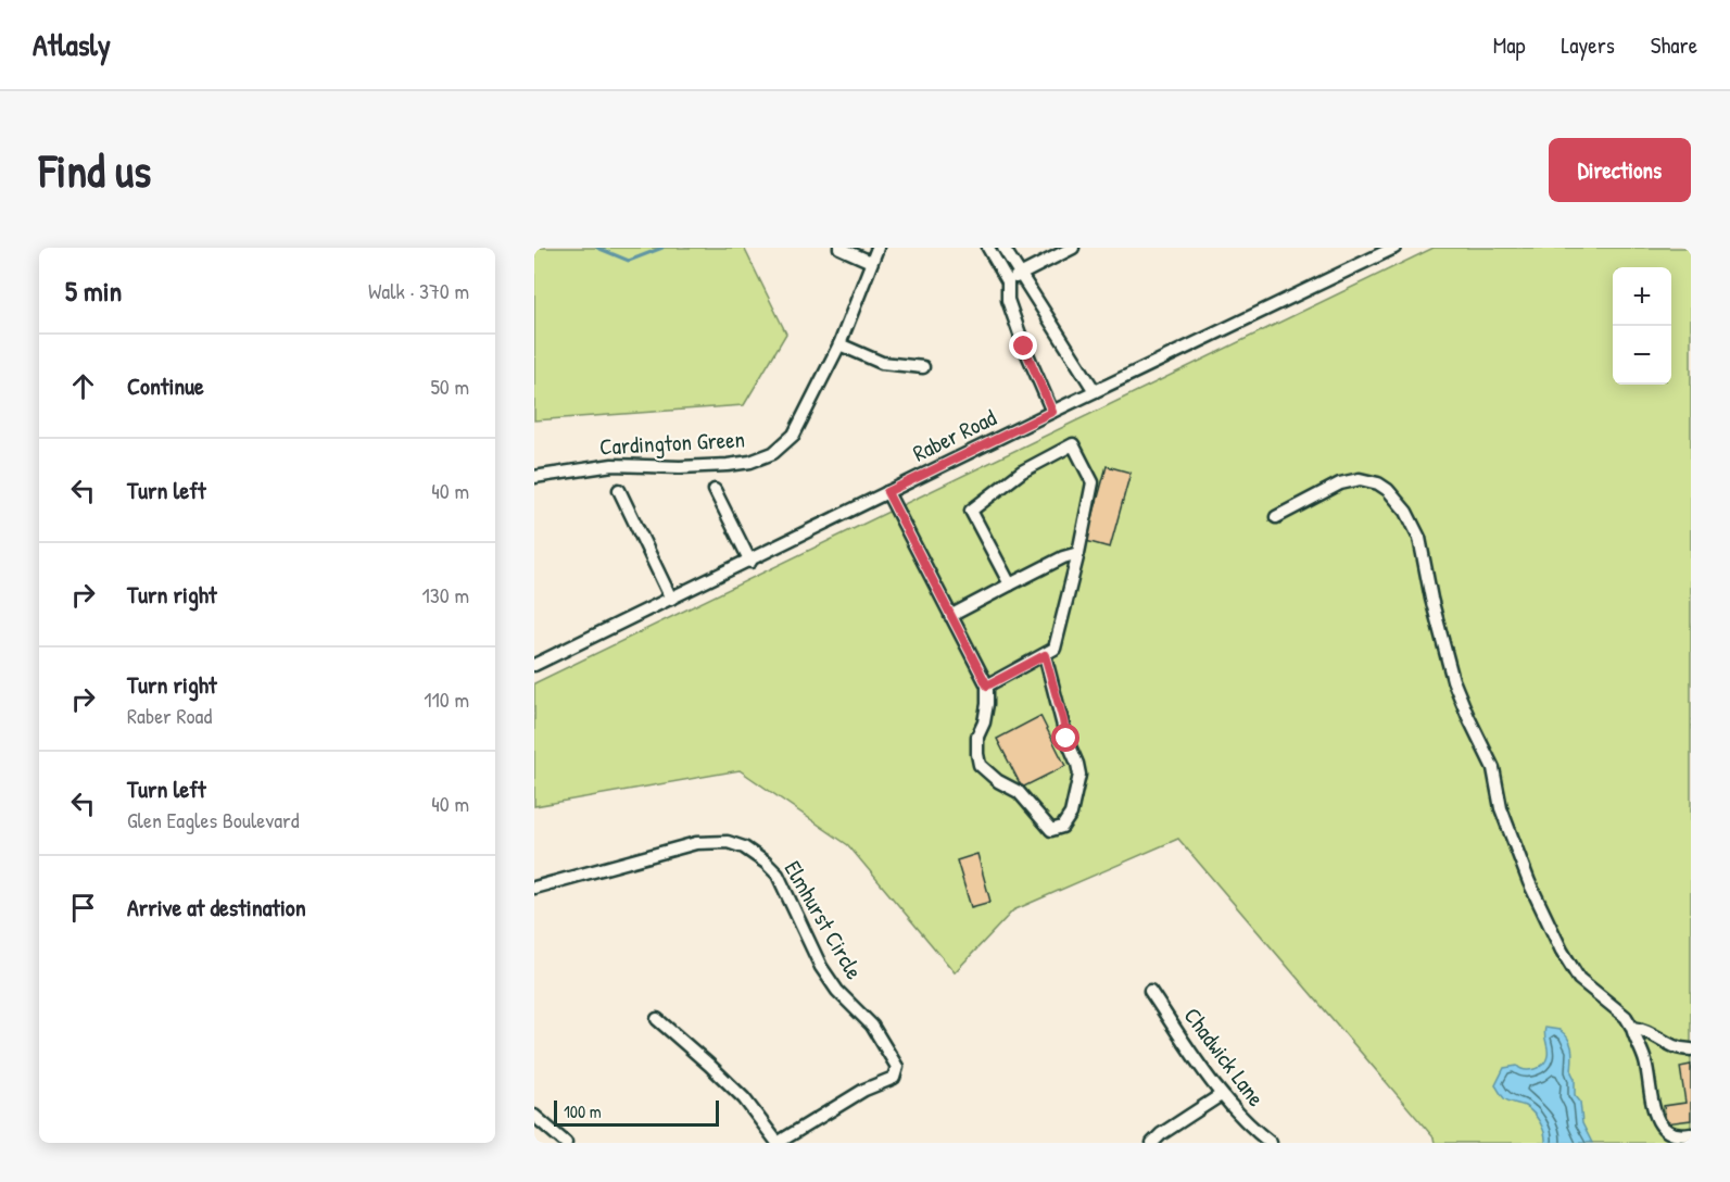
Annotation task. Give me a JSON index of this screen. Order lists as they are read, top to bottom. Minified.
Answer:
{"streets":{"street":["Raber Road","Cardington Green","Elmhurst Circle","Chadwick Lane"]},"scale_bar":"100 m","page":{"header":"Atlasly","nav":["Map","Layers","Share"],"buttons":"Directions","title":"Find us","heading":["5 min","Walk · 370 m"],"map_buttons":["+","−"],"list":[["Continue","50 m"],["Turn left","40 m"],["Turn right","130 m"],["Turn right","Raber Road","110 m"],["Turn left","Glen Eagles Boulevard","40 m"],"Arrive at destination"],"scale":"100 m"}}
